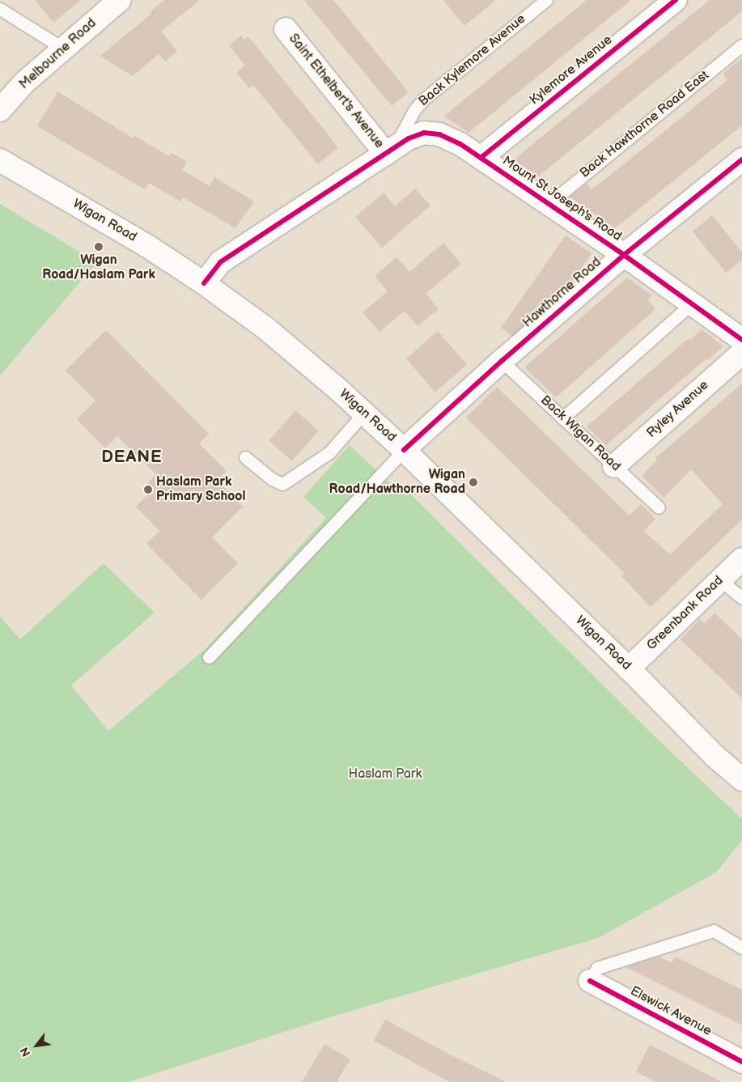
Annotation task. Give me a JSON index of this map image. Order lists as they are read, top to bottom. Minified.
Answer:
{"streets":{"street":["Melbourne Road","Kylemore Avenue","Saint Ethelbert's Avenue","Mount St Joseph's Road","Wigan Road","Hawthorne Road","Ryley Avenue","Greenbank Road","Elswick Avenue"],"lane":["Back Kylemore Avenue","Back Hawthorne Road East","Back Wigan Road"]},"crossings":[["Back Kylemore Avenue","Saint Ethelbert's Avenue"],["Back Kylemore Avenue","Mount St Joseph's Road"],["Kylemore Avenue","Mount St Joseph's Road"],["Saint Ethelbert's Avenue","Mount St Joseph's Road"],["Back Hawthorne Road East","Mount St Joseph's Road"],["Mount St Joseph's Road","Wigan Road"],["Mount St Joseph's Road","Hawthorne Road"],["Wigan Road","Hawthorne Road"],["Wigan Road","Greenbank Road"],["Hawthorne Road","Back Wigan Road"],["Ryley Avenue","Back Wigan Road"]],"districts":["DEANE"],"parks":["Haslam Park"],"places":["Wigan Road/Haslam Park","Wigan Road/Hawthorne Road","Haslam Park Primary School"],"north":"bottom left"}
